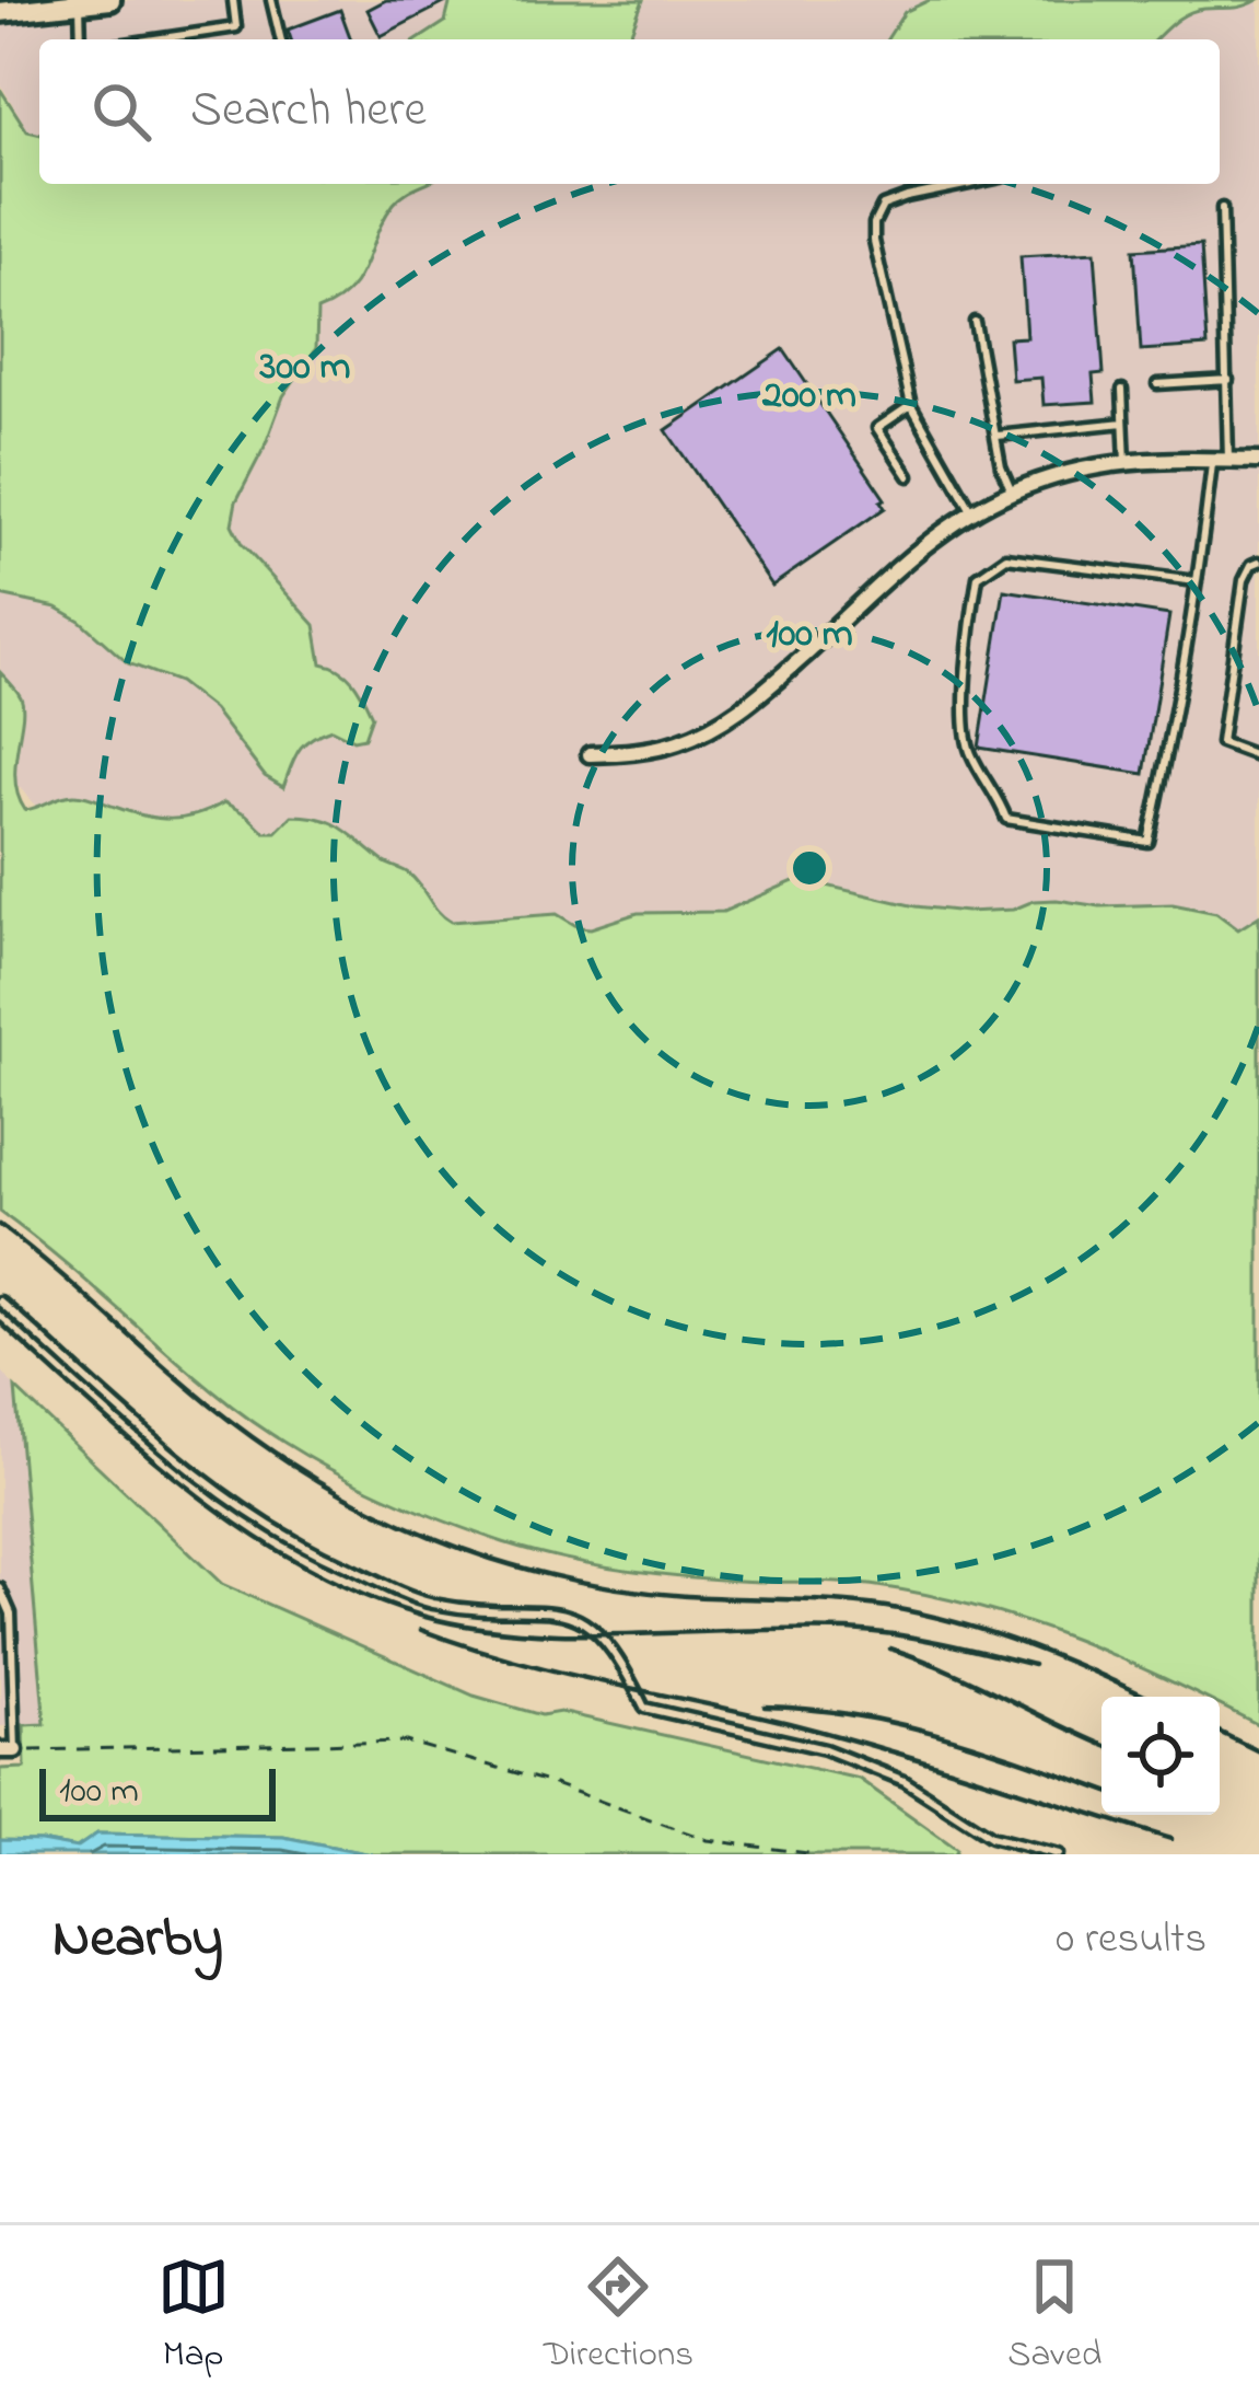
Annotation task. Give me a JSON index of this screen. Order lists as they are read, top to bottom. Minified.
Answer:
{"scale_bar":"100 m","page":{"search":"Search here","scale":"100 m","heading":["Nearby","0 results"],"nav":["Map","Directions","Saved"]},"rings":["300 m","200 m","100 m"]}
